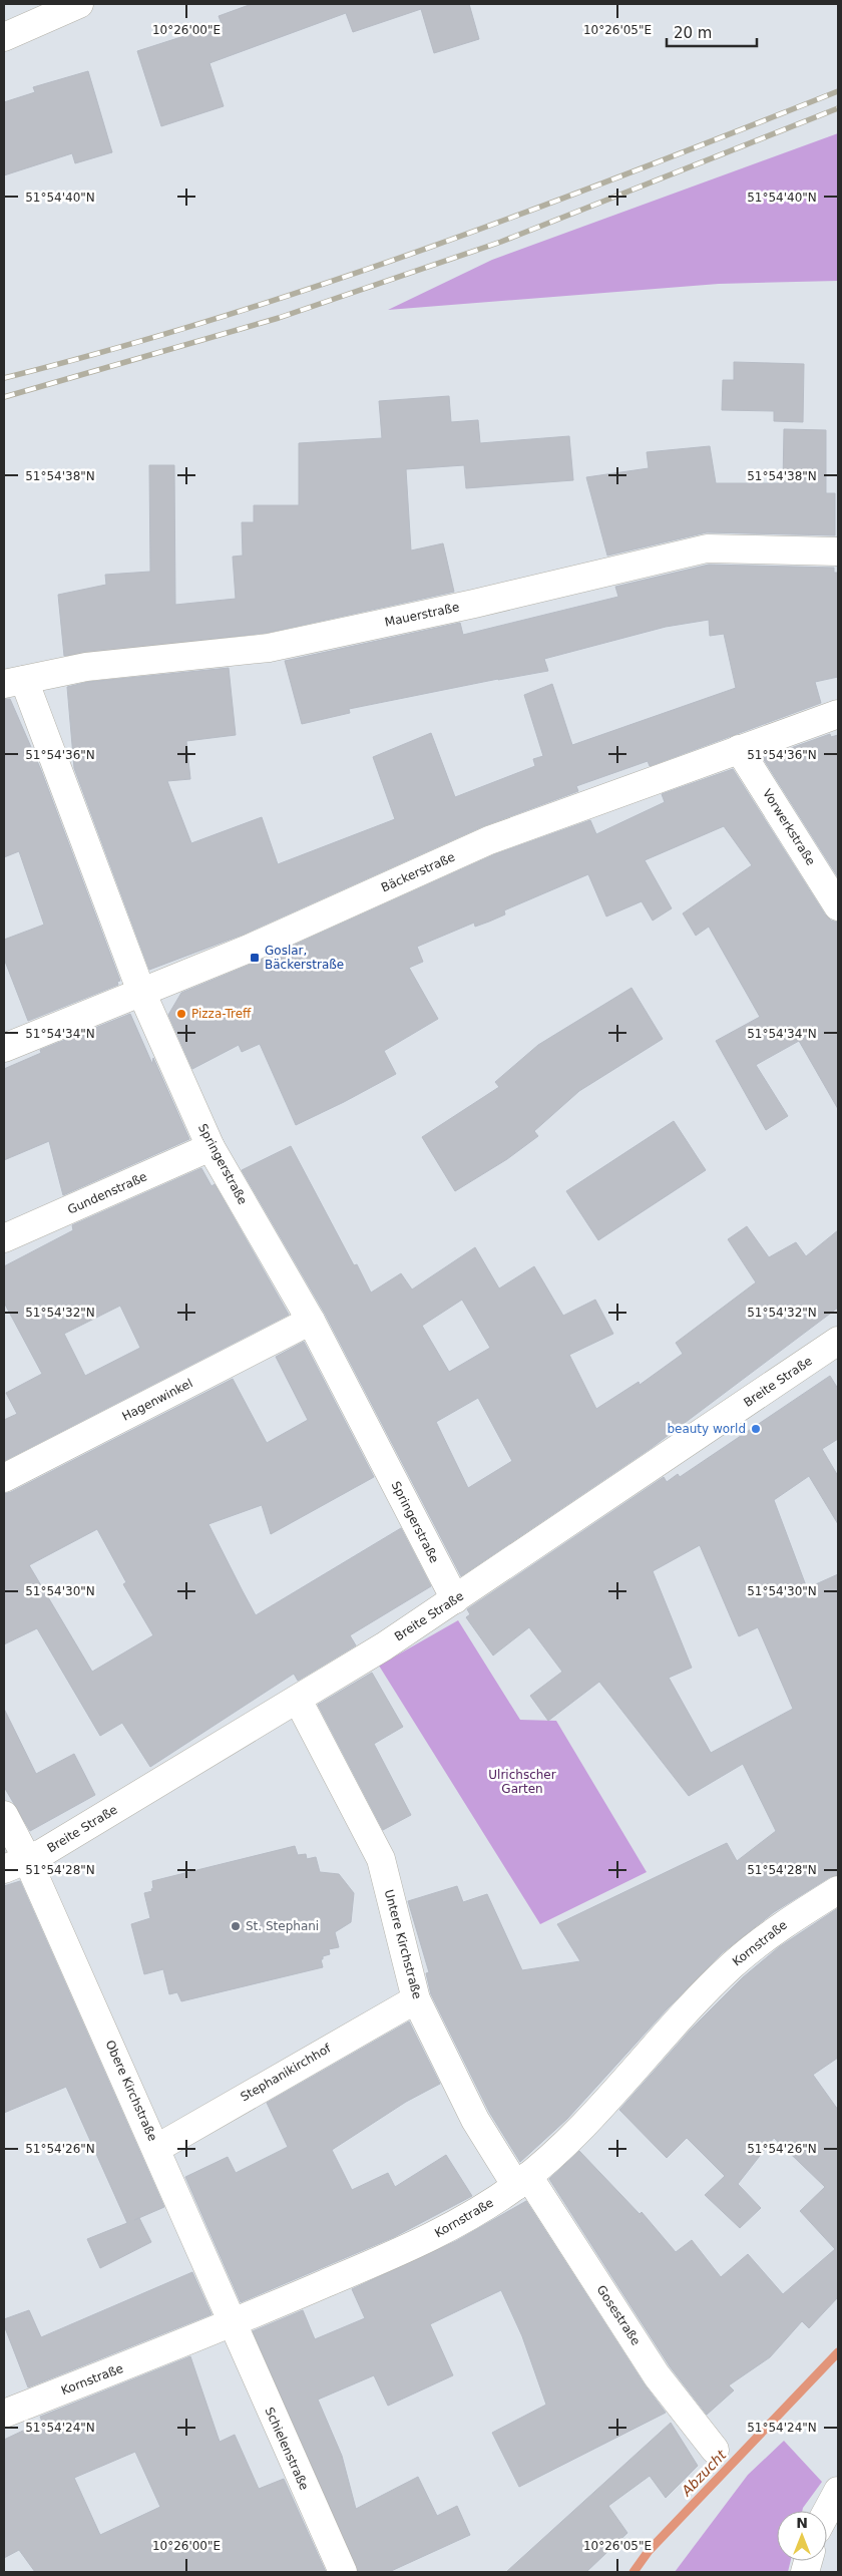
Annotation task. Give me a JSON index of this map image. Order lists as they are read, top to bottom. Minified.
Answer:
{"streets":{"street":["Mauerstraße","Vorwerkstraße","Bäckerstraße","Springerstraße","Gundenstraße","Breite Straße","Hagenwinkel","Kornstraße","Untere Kirchstraße","Stephanikirchhof","Obere Kirchstraße","Gosestraße","Schielenstraße"]},"crossings":[["Mauerstraße","Springerstraße"],["Vorwerkstraße","Bäckerstraße"],["Bäckerstraße","Springerstraße"],["Springerstraße","Gundenstraße"],["Springerstraße","Breite Straße"],["Springerstraße","Hagenwinkel"],["Breite Straße","Untere Kirchstraße"],["Breite Straße","Obere Kirchstraße"],["Kornstraße","Untere Kirchstraße"],["Kornstraße","Obere Kirchstraße"],["Kornstraße","Gosestraße"],["Kornstraße","Schielenstraße"],["Untere Kirchstraße","Stephanikirchhof"],["Untere Kirchstraße","Gosestraße"],["Stephanikirchhof","Obere Kirchstraße"],["Obere Kirchstraße","Schielenstraße"]],"water":["Abzucht"],"parks":["Ulrichscher Garten"],"places":{"transit":["Goslar, Bäckerstraße"],"other":["Pizza-Treff","beauty world","St. Stephani"]},"scale_bar":"20 m","north":"top","coordinates":["10°26'00\"E","10°26'05\"E","51°54'40\"N","51°54'38\"N","51°54'36\"N","51°54'34\"N","51°54'32\"N","51°54'30\"N","51°54'28\"N","51°54'26\"N","51°54'24\"N"]}
